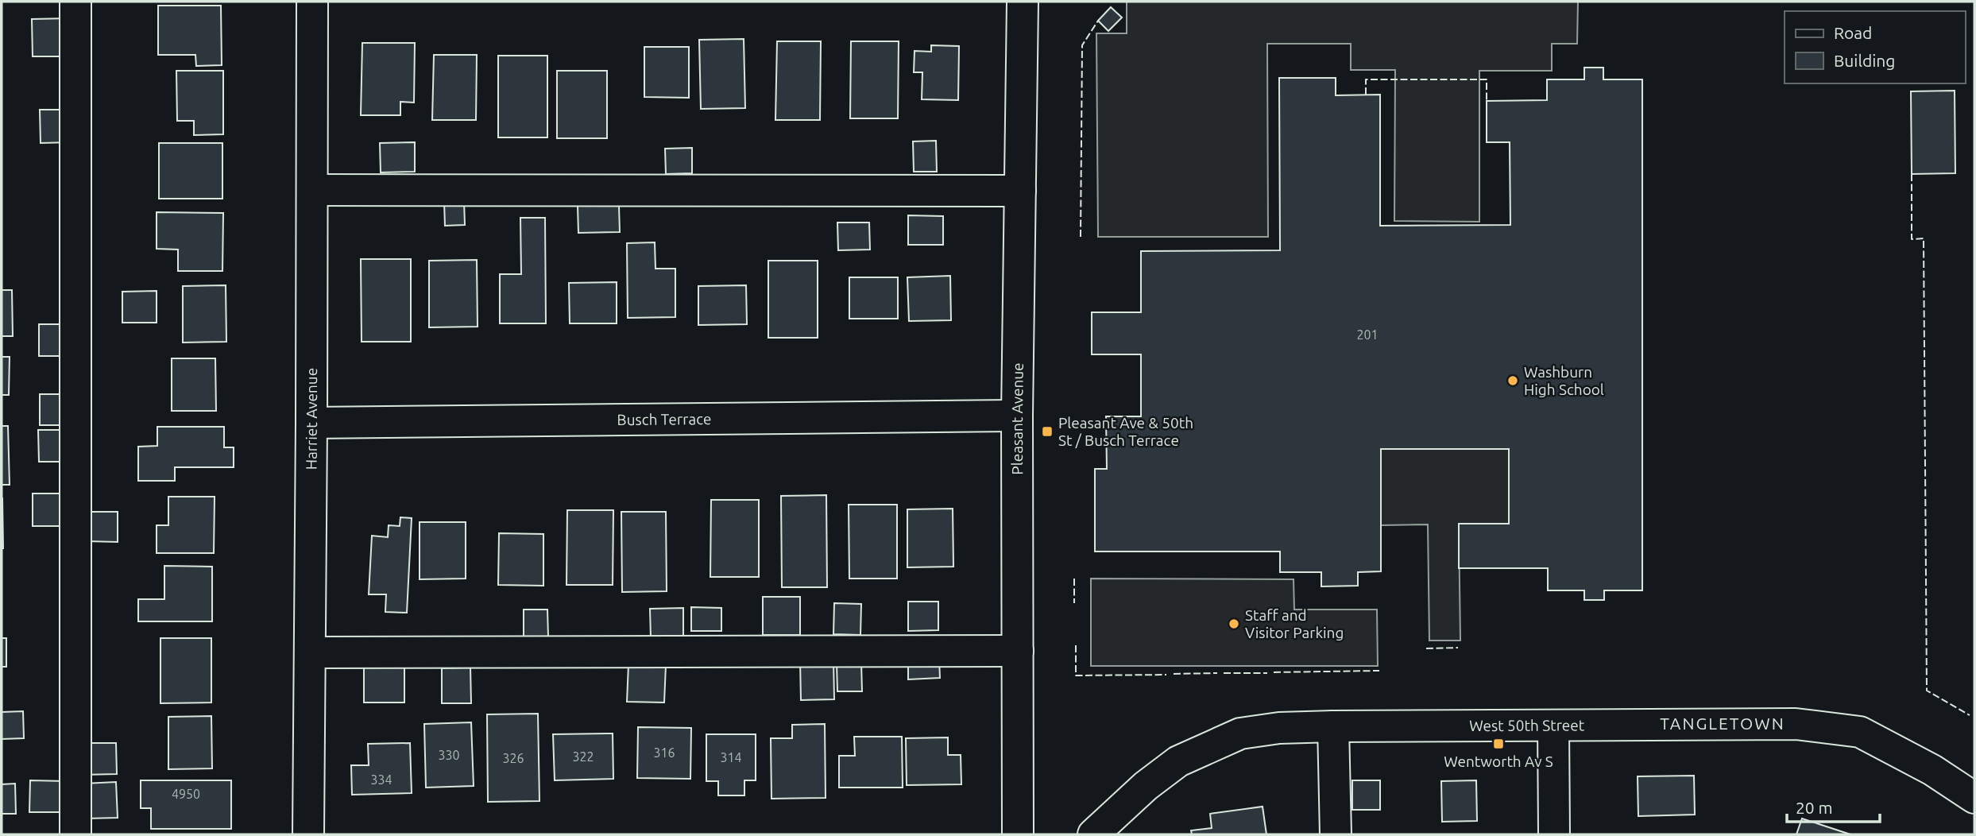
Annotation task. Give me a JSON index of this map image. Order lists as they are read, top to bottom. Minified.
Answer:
{"streets":{"street":["Harriet Avenue","Pleasant Avenue","Busch Terrace","West 50th Street"]},"crossings":[["Harriet Avenue","Busch Terrace"],["Pleasant Avenue","Busch Terrace"]],"districts":["TANGLETOWN"],"places":{"other":["Washburn High School","Staff and Visitor Parking"],"transit":["Pleasant Ave & 50th St / Busch Terrace","Wentworth Av S"]},"house_numbers":["201","316","330","322","314","326","334","4950"],"legend":["Road","Building"],"scale_bar":"20 m"}
